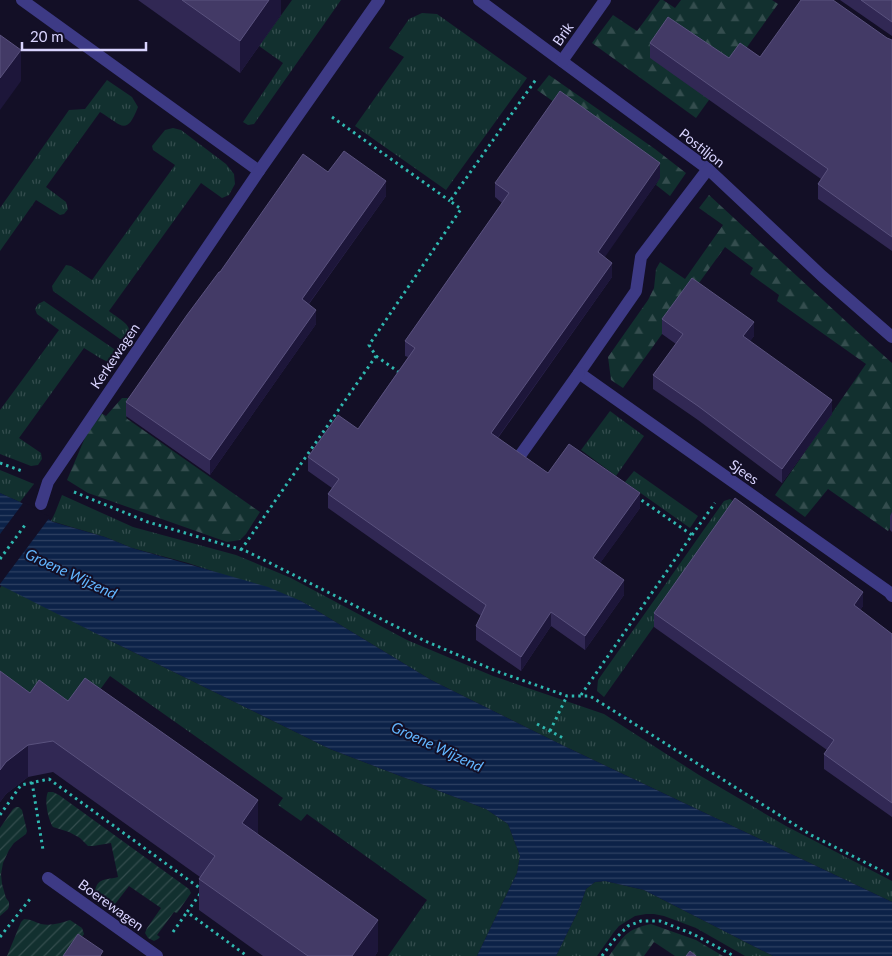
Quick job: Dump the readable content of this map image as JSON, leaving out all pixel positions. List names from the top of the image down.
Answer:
{
  "streets": {
    "street": [
      "Brik",
      "Postiljon",
      "Kerkewagen",
      "Sjees",
      "Boerewagen"
    ]
  },
  "crossings": [
    ["Brik", "Postiljon"]
  ],
  "water": ["Groene Wijzend"],
  "scale_bar": "20 m"
}
